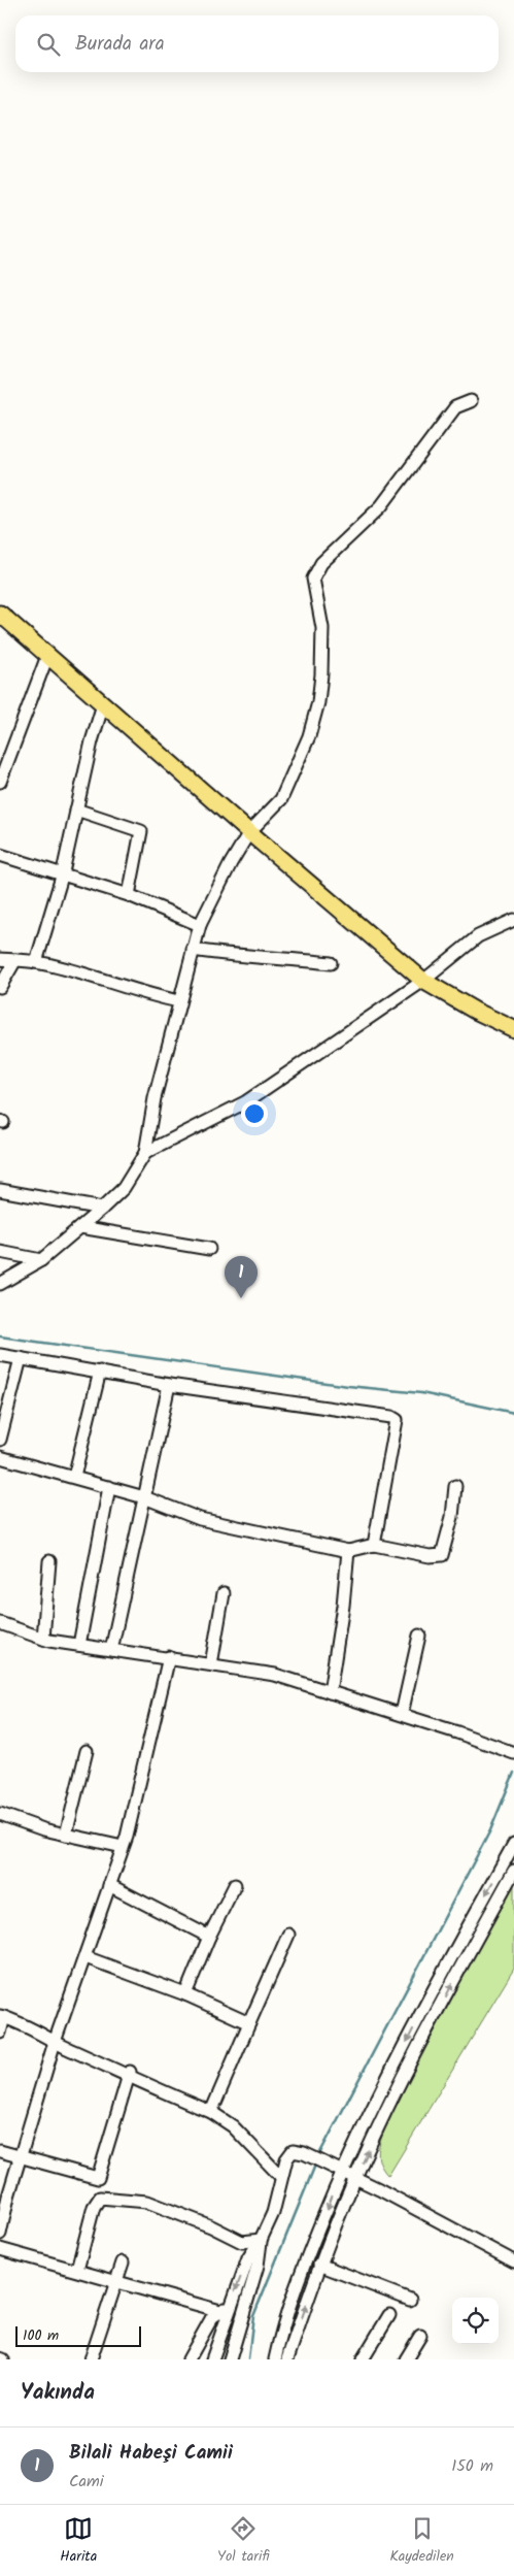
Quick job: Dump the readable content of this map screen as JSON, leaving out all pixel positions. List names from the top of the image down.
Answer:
{
  "scale_bar": "100 m",
  "page": {
    "search": "Burada ara",
    "pins": "1",
    "scale": "100 m",
    "heading": "Yakında",
    "list": [
      {
        "mark": "1",
        "name": "Bilali Habeşi Camii",
        "note": "Cami",
        "value": "150 m"
      }
    ],
    "nav": ["Harita", "Yol tarifi", "Kaydedilen"]
  }
}
